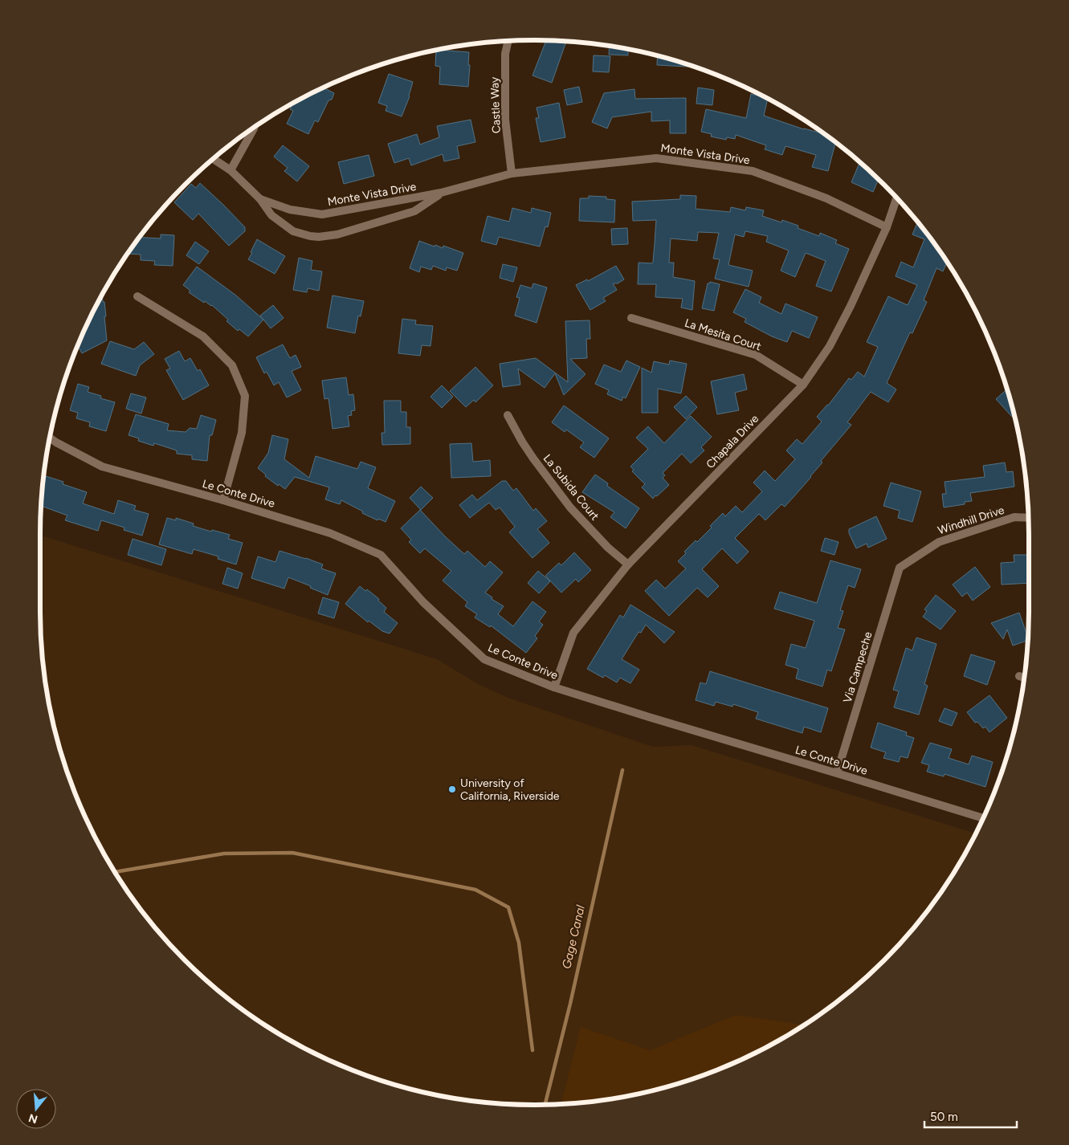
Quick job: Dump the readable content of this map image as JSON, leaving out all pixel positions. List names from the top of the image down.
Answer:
{
  "streets": {
    "street": [
      "Castle Way",
      "Monte Vista Drive",
      "La Mesita Court",
      "Chapala Drive",
      "La Subida Court",
      "Le Conte Drive",
      "Windhill Drive",
      "Via Campeche"
    ]
  },
  "crossings": [
    ["Castle Way", "Monte Vista Drive"],
    ["Monte Vista Drive", "Chapala Drive"],
    ["La Mesita Court", "Chapala Drive"],
    ["Chapala Drive", "La Subida Court"],
    ["Chapala Drive", "Le Conte Drive"],
    ["Le Conte Drive", "Via Campeche"],
    ["Windhill Drive", "Via Campeche"]
  ],
  "water": ["Gage Canal"],
  "places": ["University of California, Riverside"],
  "scale_bar": "50 m",
  "north": "bottom"
}
